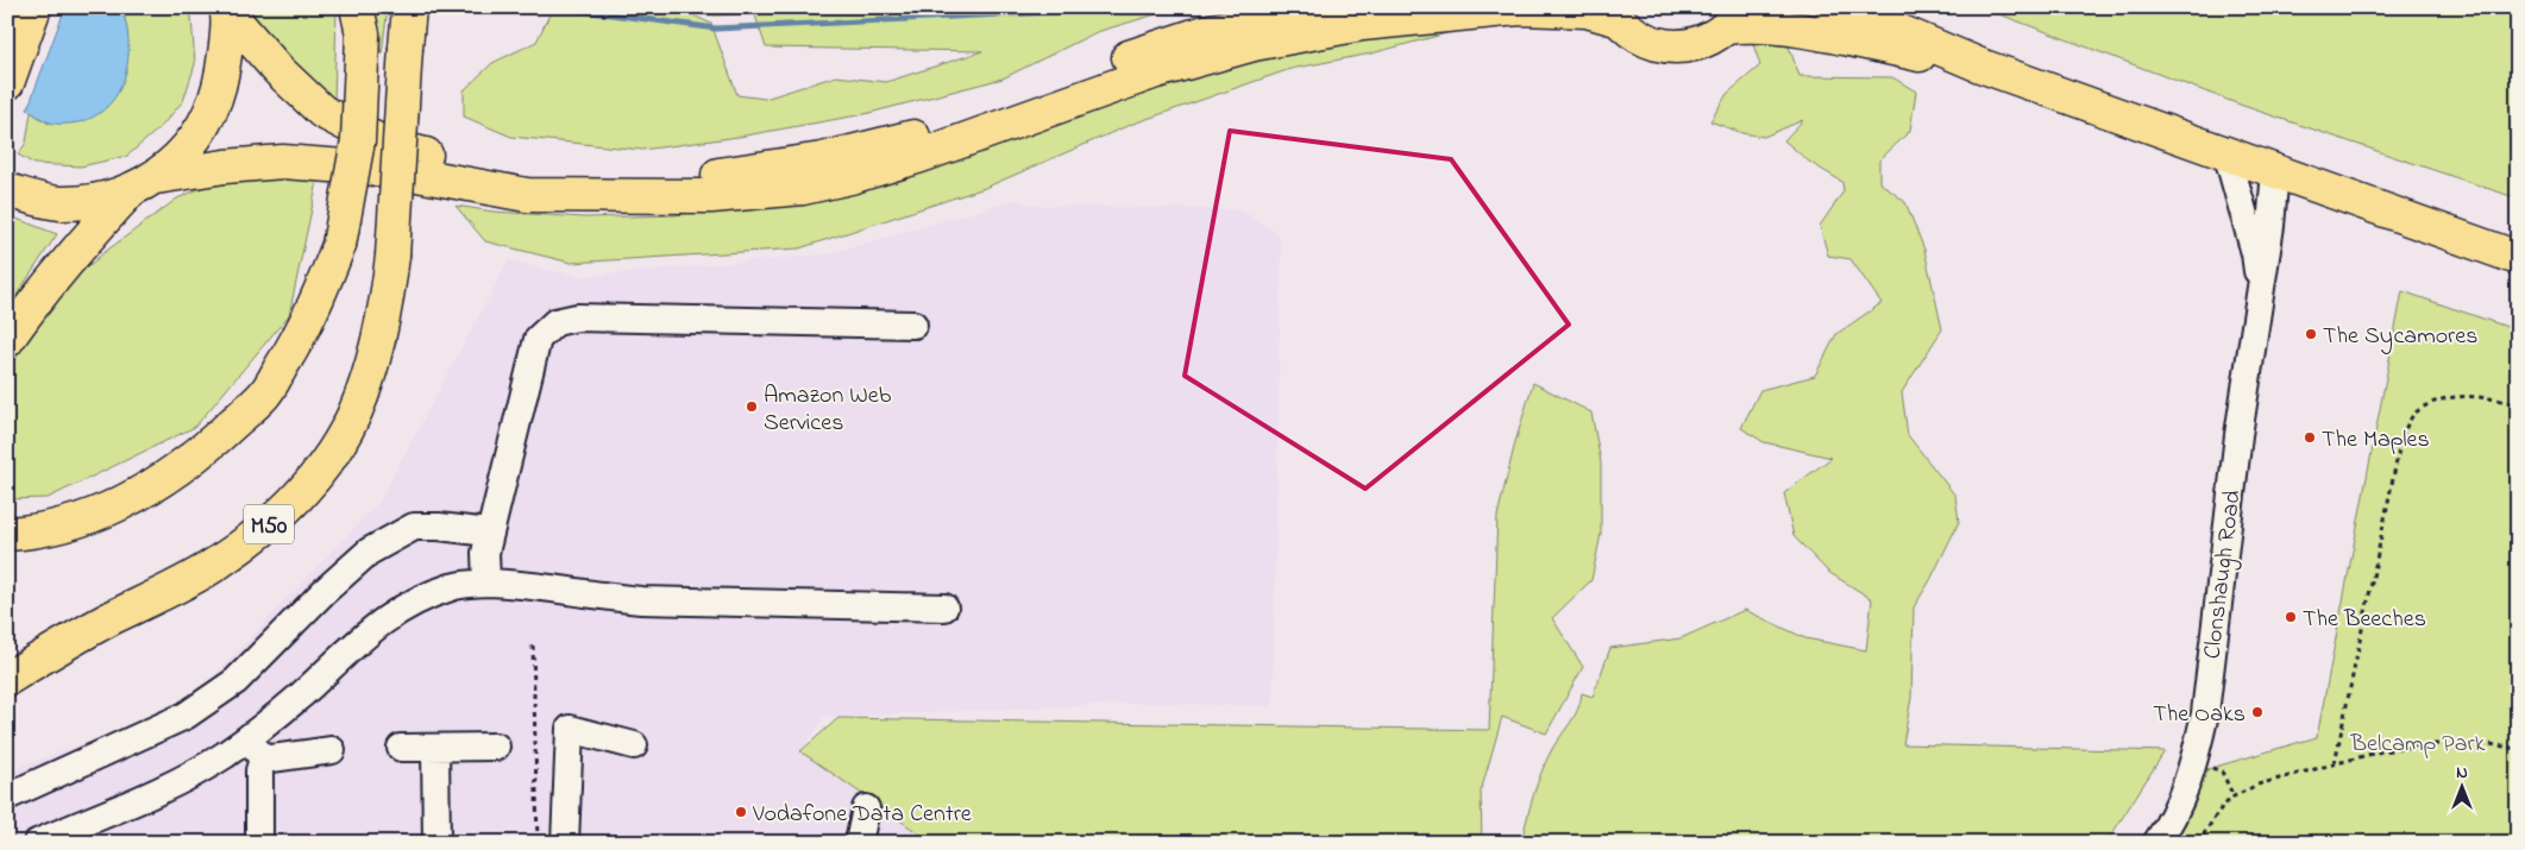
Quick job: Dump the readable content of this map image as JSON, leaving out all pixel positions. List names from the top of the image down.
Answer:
{
  "streets": {
    "main road": ["M50"],
    "street": ["Clonshaugh Road"]
  },
  "parks": ["Belcamp Park"],
  "places": [
    "The Sycamores",
    "Amazon Web Services",
    "The Maples",
    "The Beeches",
    "The Oaks",
    "Vodafone Data Centre"
  ],
  "north": "top"
}
